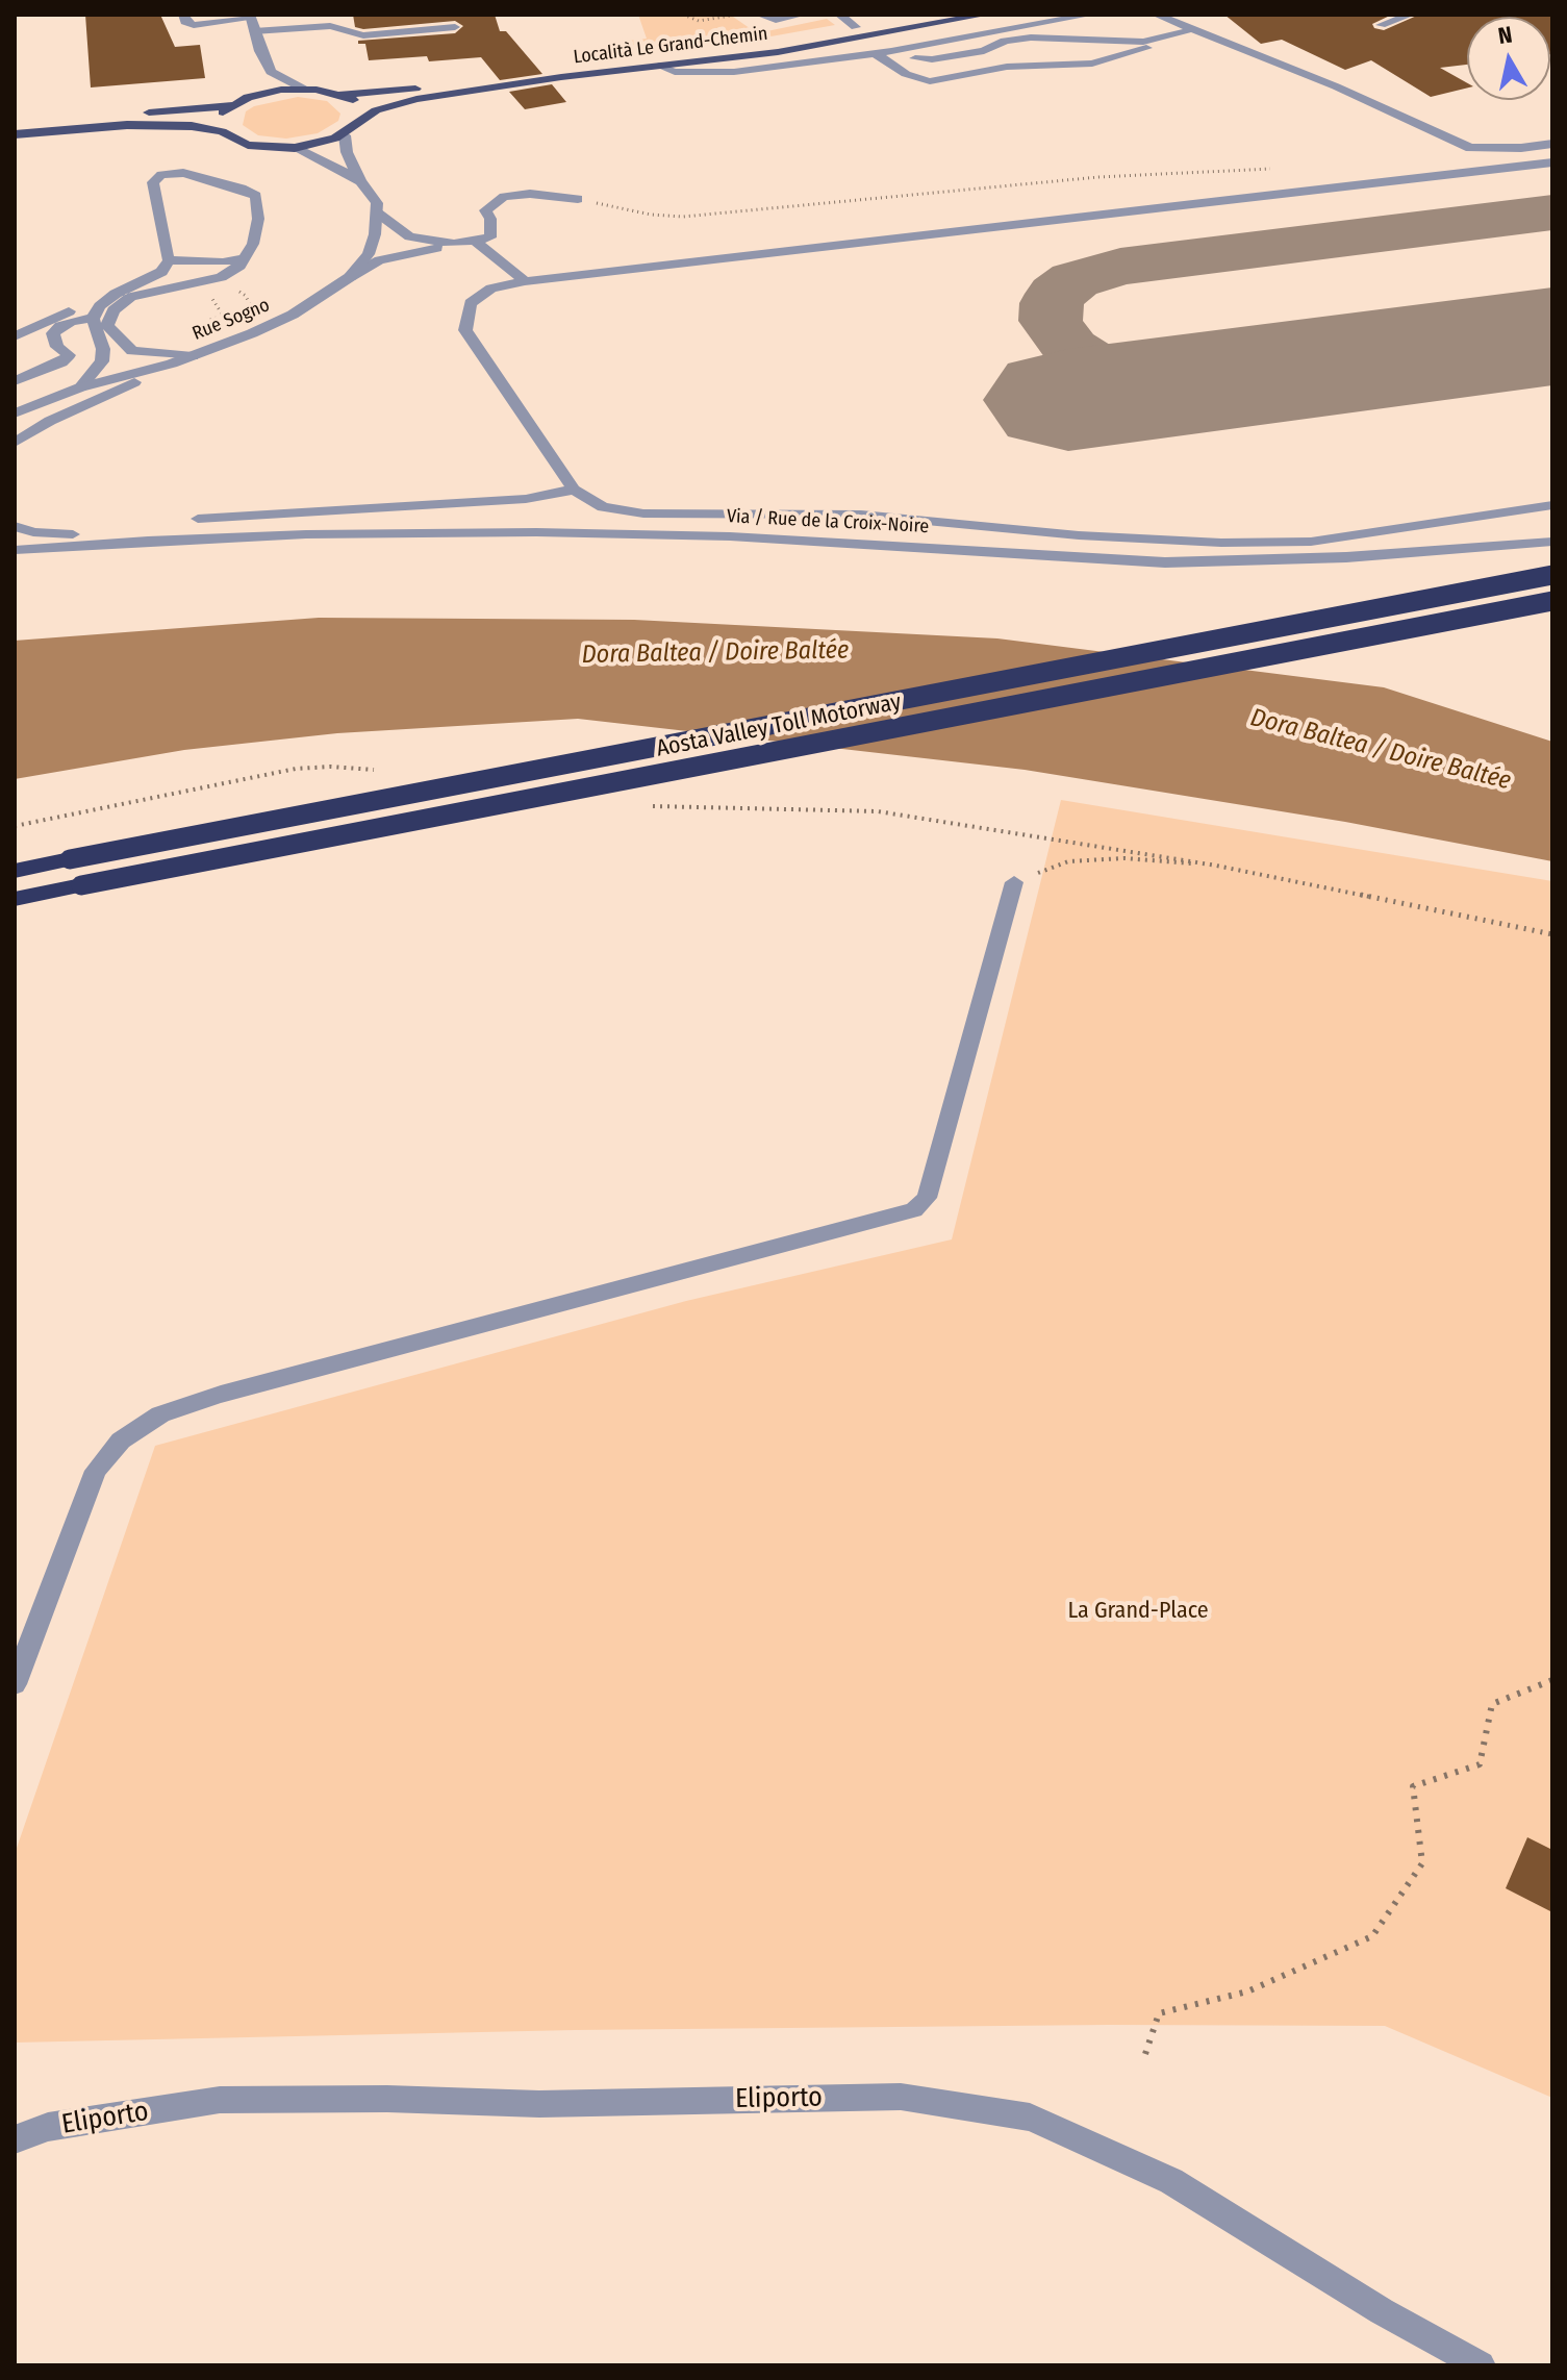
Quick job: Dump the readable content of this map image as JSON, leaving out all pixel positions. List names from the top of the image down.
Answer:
{
  "streets": {
    "highway": ["Aosta Valley Toll Motorway"],
    "main road": ["Località Le Grand-Chemin"],
    "street": ["Rue Sogno", "Via / Rue de la Croix-Noire", "Eliporto"]
  },
  "water": ["Dora Baltea / Doire Baltée"],
  "parks": ["La Grand-Place"],
  "north": "top"
}
